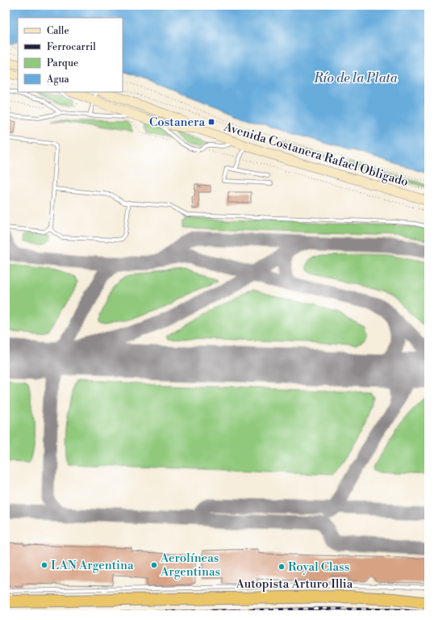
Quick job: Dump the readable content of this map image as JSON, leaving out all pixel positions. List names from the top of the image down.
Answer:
{
  "streets": {
    "highway": ["Autopista Arturo Illia"],
    "main road": ["Avenida Costanera Rafael Obligado"]
  },
  "water": ["Río de la Plata"],
  "places": {
    "transit": ["Costanera"],
    "other": ["LAN Argentina", "Aerolíneas Argentinas", "Royal Class"]
  },
  "legend": [
    "Calle",
    "Ferrocarril",
    "Parque",
    "Agua"
  ]
}
